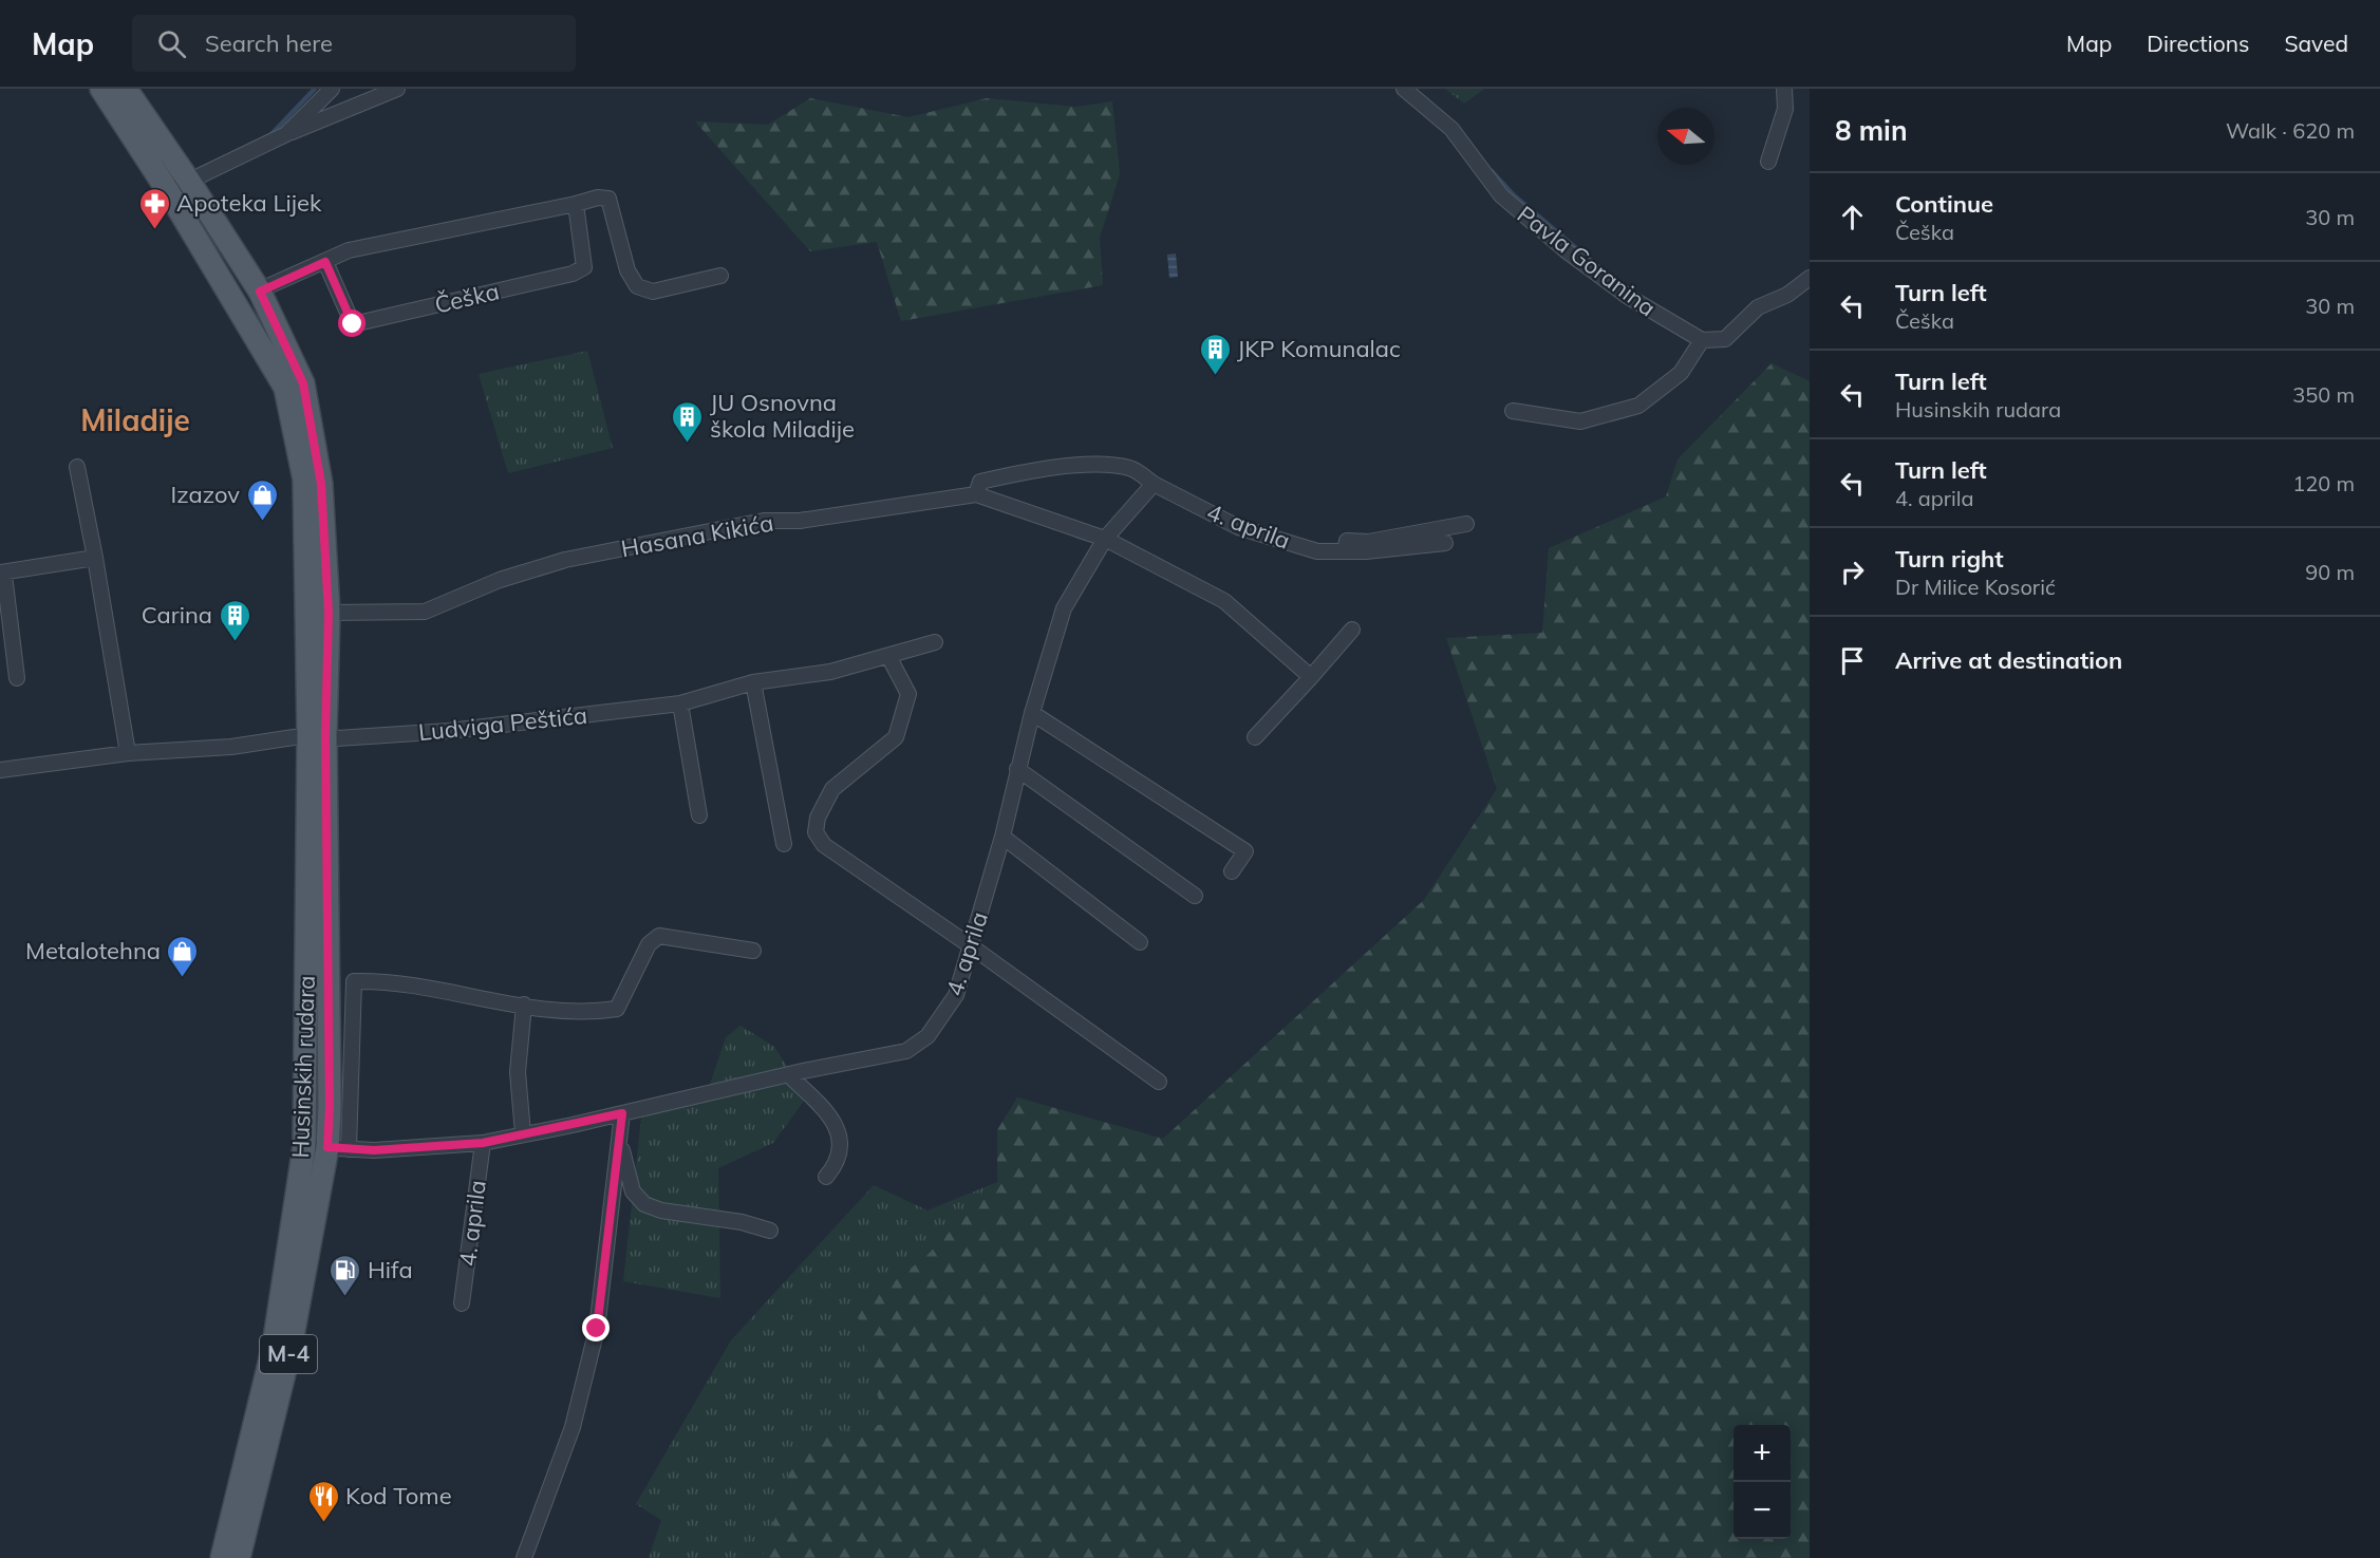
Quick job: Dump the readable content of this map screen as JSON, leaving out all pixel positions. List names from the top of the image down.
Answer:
{
  "streets": {
    "main road": ["Husinskih rudara", "M-4"],
    "street": [
      "Pavla Goranina",
      "Češka",
      "4. aprila",
      "Hasana Kikića",
      "Ludviga Peštića"
    ]
  },
  "crossings": [
    ["4. aprila", "Hasana Kikića"],
    ["4. aprila", "Husinskih rudara"],
    ["Hasana Kikića", "Husinskih rudara"],
    ["Ludviga Peštića", "Husinskih rudara"]
  ],
  "districts": ["Miladije"],
  "places": {
    "pharmacy": ["Apoteka Lijek"],
    "building": ["JKP Komunalac", "JU Osnovna škola Miladije", "Carina"],
    "shop": ["Izazov", "Metalotehna"],
    "fuel station": ["Hifa"],
    "restaurant": ["Kod Tome"]
  },
  "north": "left",
  "page": {
    "header": "Map",
    "search": "Search here",
    "nav": ["Map", "Directions", "Saved"],
    "heading": ["8 min", "Walk · 620 m"],
    "list": [
      ["Continue", "Češka", "30 m"],
      ["Turn left", "Češka", "30 m"],
      ["Turn left", "Husinskih rudara", "350 m"],
      ["Turn left", "4. aprila", "120 m"],
      ["Turn right", "Dr Milice Kosorić", "90 m"],
      "Arrive at destination"
    ],
    "map_buttons": ["+", "−"]
  }
}
